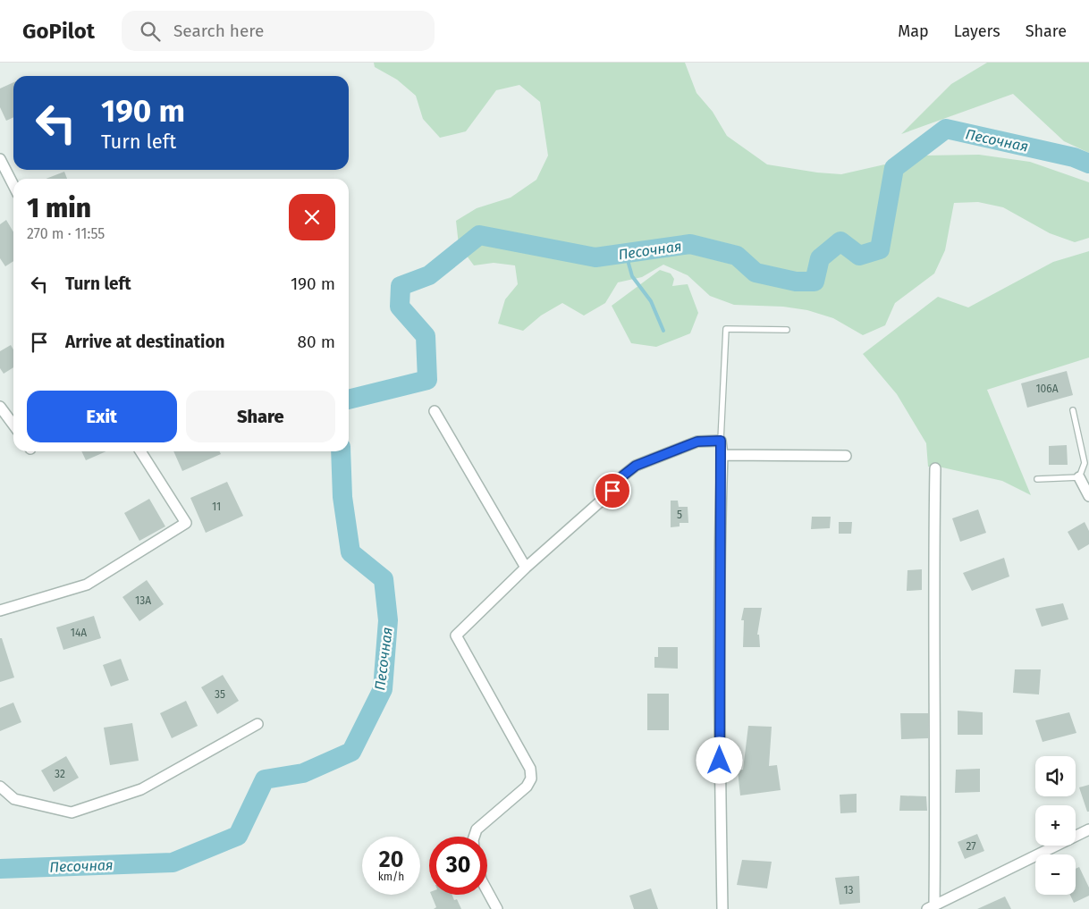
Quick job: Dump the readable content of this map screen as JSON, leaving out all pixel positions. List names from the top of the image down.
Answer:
{
  "water": ["Песочная"],
  "house_numbers": [
    "106А",
    "11",
    "5",
    "13А",
    "14А",
    "35",
    "32",
    "27",
    "13"
  ],
  "page": {
    "header": "GoPilot",
    "search": "Search here",
    "nav": ["Map", "Layers", "Share"],
    "turn": ["190 m", "Turn left"],
    "heading": ["1 min", "270 m · 11:55"],
    "list": [
      {
        "name": "Turn left",
        "value": "190 m"
      },
      {
        "name": "Arrive at destination",
        "value": "80 m"
      }
    ],
    "buttons": ["Exit", "Share"],
    "map_buttons": ["+", "−"],
    "speed": "20 km/h",
    "limit": "30"
  }
}
